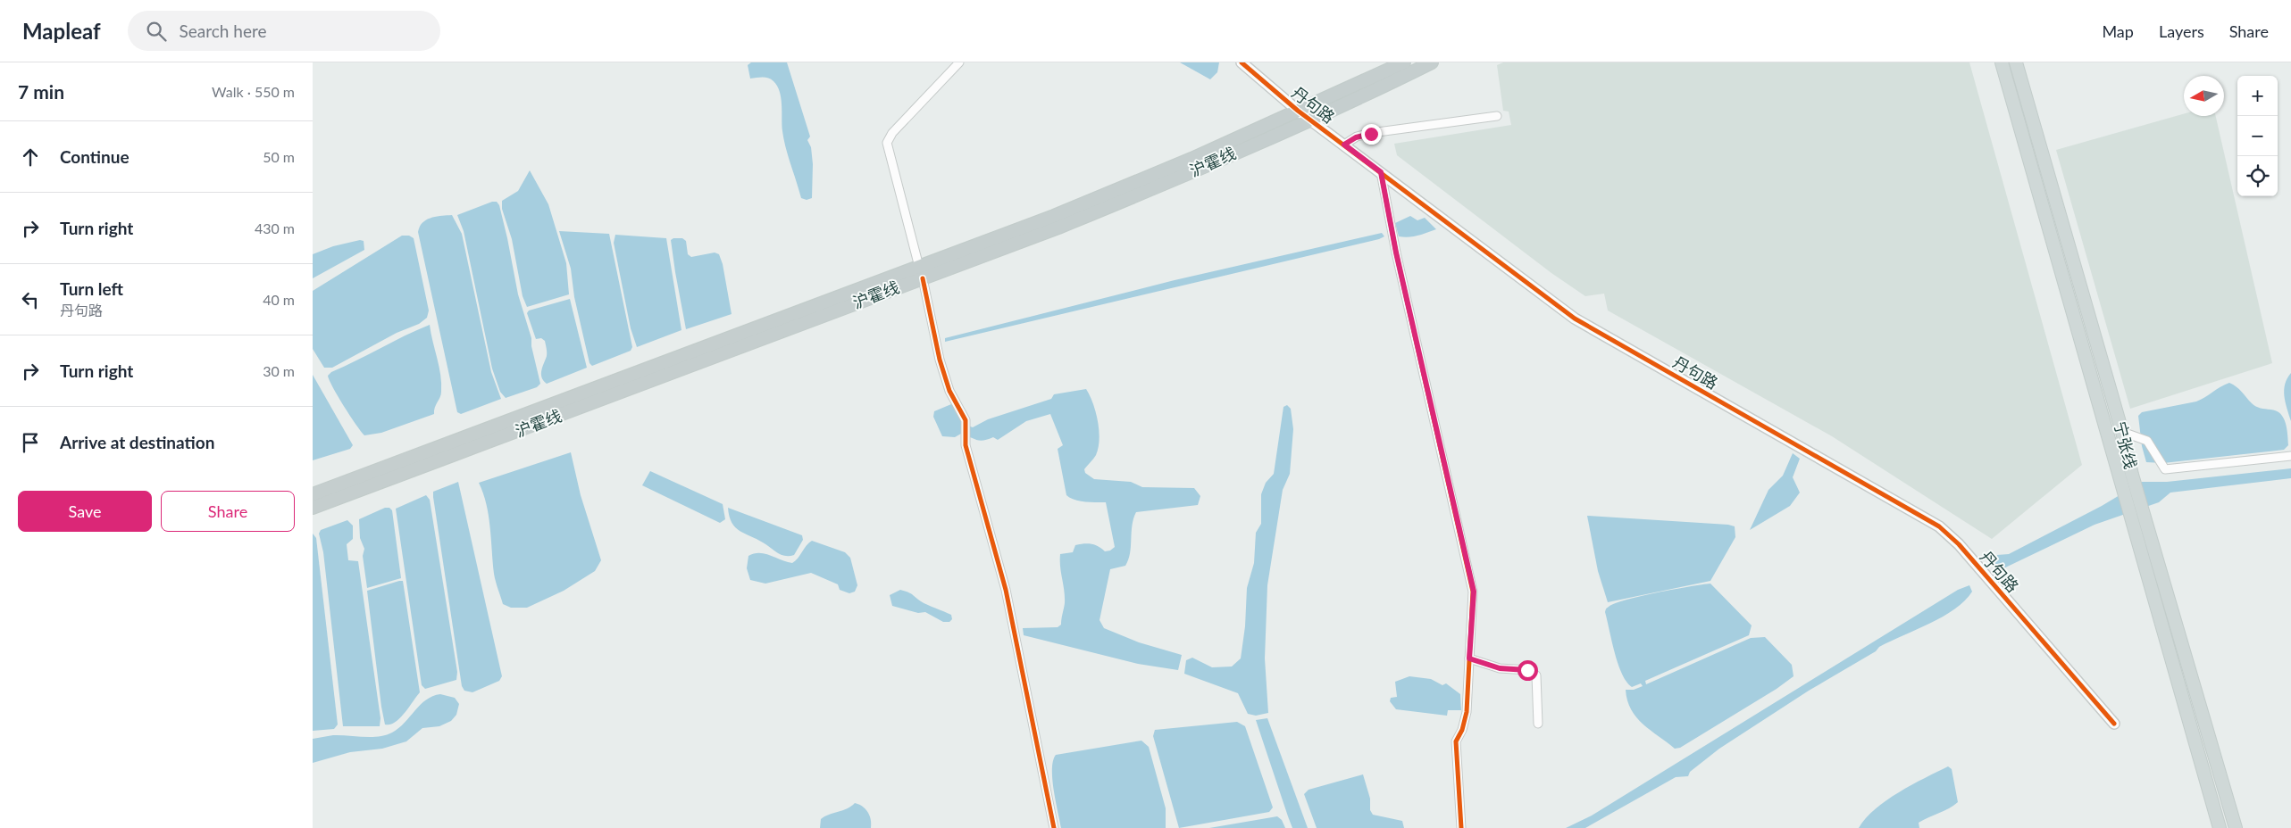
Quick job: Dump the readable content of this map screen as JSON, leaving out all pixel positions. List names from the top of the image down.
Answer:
{
  "streets": {
    "highway": ["沪霍线"],
    "main road": ["宁张线"],
    "street": ["丹句路"]
  },
  "crossings": [
    ["丹句路", "沪霍线"]
  ],
  "north": "left",
  "page": {
    "header": "Mapleaf",
    "search": "Search here",
    "nav": ["Map", "Layers", "Share"],
    "heading": ["7 min", "Walk · 550 m"],
    "map_buttons": ["+", "−"],
    "list": [
      ["Continue", "50 m"],
      ["Turn right", "430 m"],
      ["Turn left", "丹句路", "40 m"],
      ["Turn right", "30 m"],
      "Arrive at destination"
    ],
    "buttons": ["Save", "Share"]
  }
}
